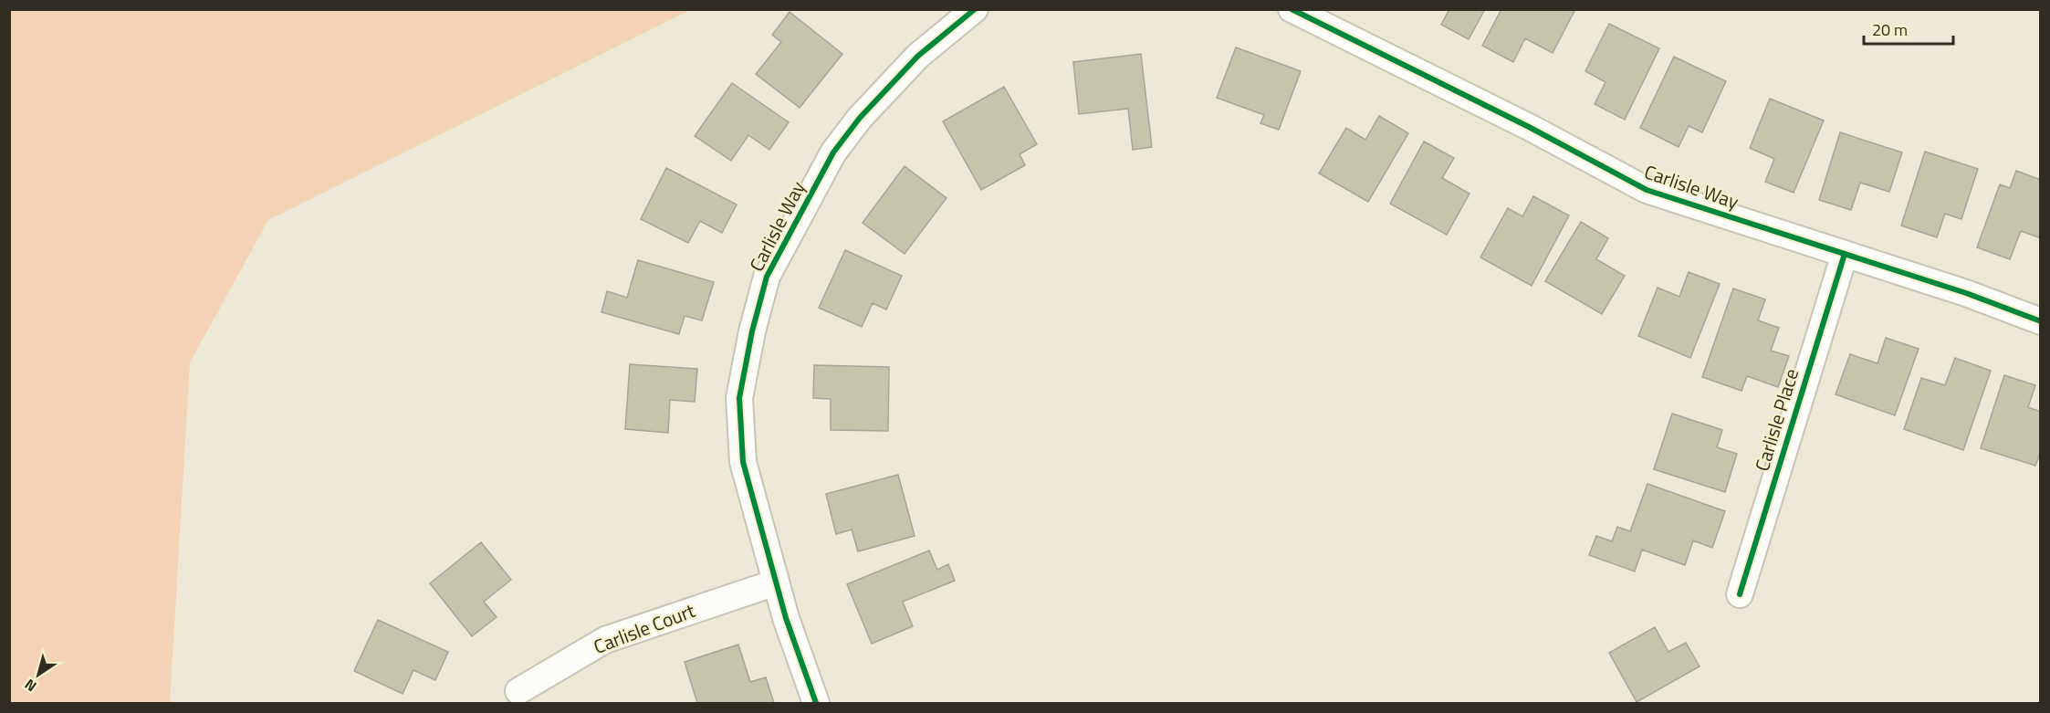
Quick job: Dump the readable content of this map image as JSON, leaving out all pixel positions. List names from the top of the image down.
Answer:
{
  "streets": {
    "street": ["Carlisle Way", "Carlisle Place", "Carlisle Court"]
  },
  "crossings": [
    ["Carlisle Way", "Carlisle Place"],
    ["Carlisle Way", "Carlisle Court"]
  ],
  "scale_bar": "20 m",
  "north": "bottom left"
}
